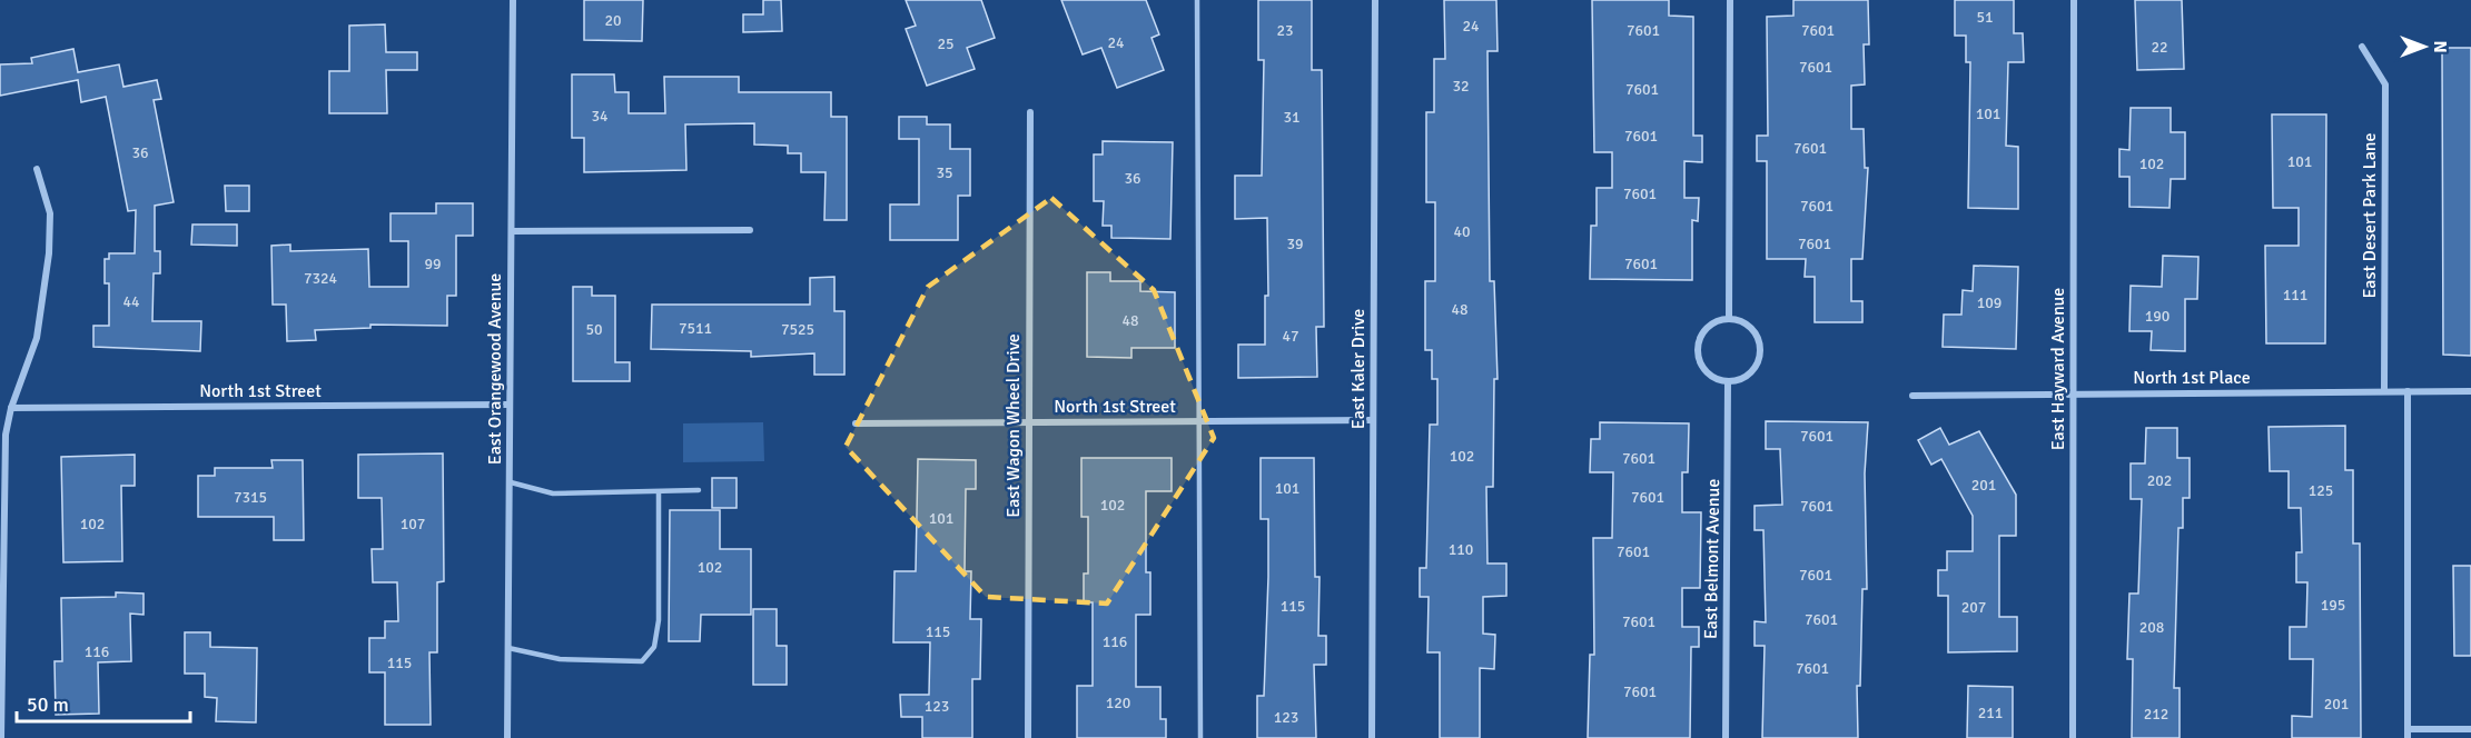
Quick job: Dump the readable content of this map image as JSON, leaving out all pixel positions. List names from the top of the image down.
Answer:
{
  "streets": {
    "street": [
      "East Desert Park Lane",
      "East Orangewood Avenue",
      "East Kaler Drive",
      "East Hayward Avenue",
      "North 1st Place",
      "North 1st Street",
      "East Wagon Wheel Drive",
      "East Belmont Avenue"
    ]
  },
  "crossings": [
    ["East Desert Park Lane", "North 1st Place"],
    ["East Orangewood Avenue", "North 1st Street"],
    ["East Kaler Drive", "North 1st Street"],
    ["East Hayward Avenue", "North 1st Place"],
    ["North 1st Street", "East Wagon Wheel Drive"]
  ],
  "house_numbers": [
    "51",
    "20",
    "24",
    "23",
    "7601",
    "7601",
    "24",
    "25",
    "22",
    "7601",
    "32",
    "7601",
    "101",
    "34",
    "31",
    "7601",
    "7601",
    "36",
    "101",
    "102",
    "35",
    "36",
    "7601",
    "7601",
    "40",
    "39",
    "7601",
    "99",
    "7601",
    "7324",
    "111",
    "44",
    "109",
    "48",
    "190",
    "48",
    "7511",
    "50",
    "7525",
    "47",
    "7601",
    "102",
    "7601",
    "202",
    "201",
    "101",
    "125",
    "7315",
    "7601",
    "102",
    "7601",
    "101",
    "102",
    "107",
    "110",
    "7601",
    "102",
    "7601",
    "195",
    "115",
    "207",
    "7601",
    "7601",
    "208",
    "115",
    "116",
    "116",
    "115",
    "7601",
    "7601",
    "120",
    "201",
    "123",
    "211",
    "212",
    "123"
  ],
  "scale_bar": "50 m",
  "north": "right"
}
